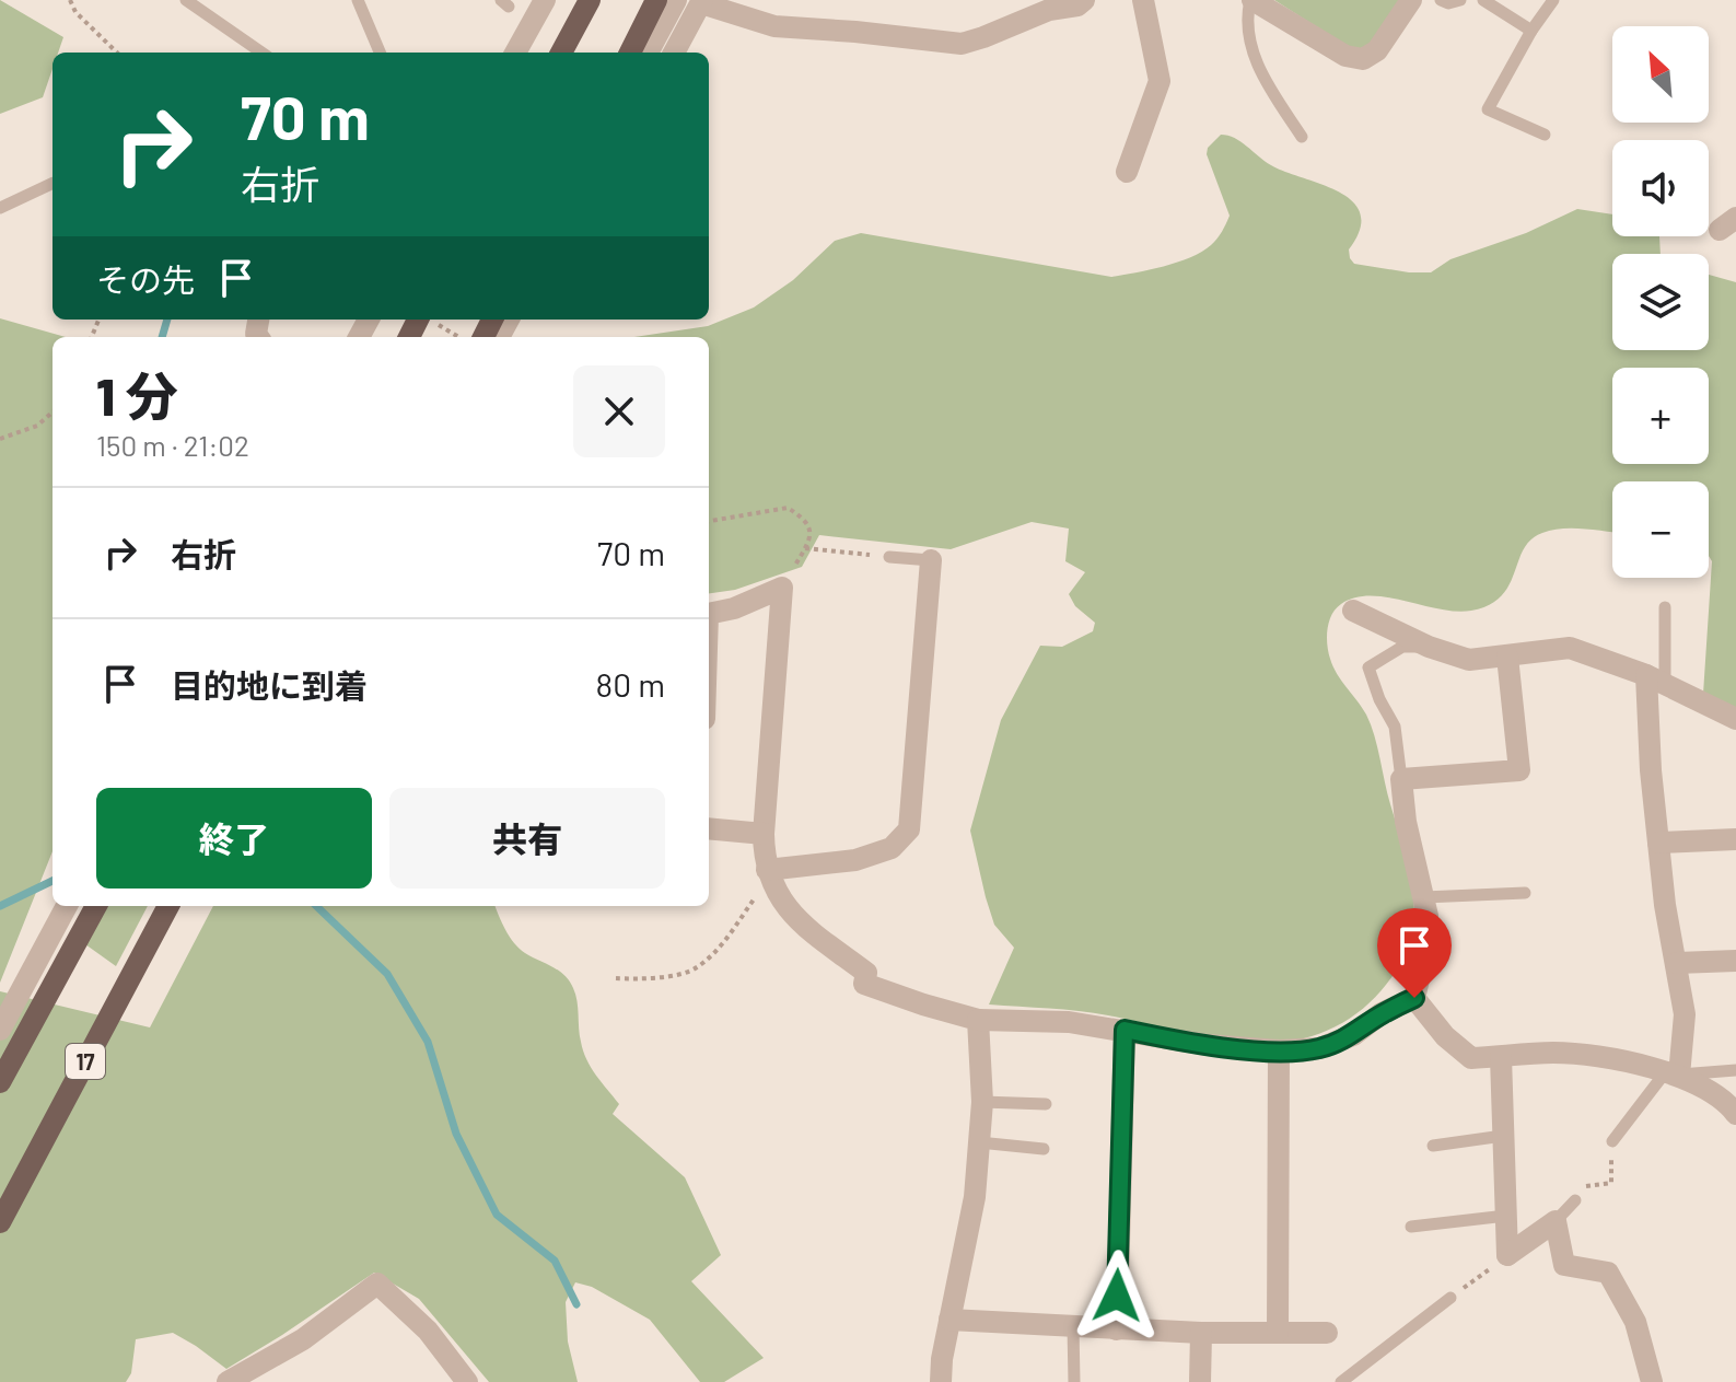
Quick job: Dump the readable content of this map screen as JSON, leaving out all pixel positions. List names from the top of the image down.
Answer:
{
  "streets": {
    "main road": ["17"]
  },
  "north": "top left",
  "page": {
    "map_buttons": ["+", "−"],
    "turn": ["70 m", "右折"],
    "then": "その先",
    "heading": ["1 分", "150 m · 21:02"],
    "list": [
      {
        "name": "右折",
        "value": "70 m"
      },
      {
        "name": "目的地に到着",
        "value": "80 m"
      }
    ],
    "buttons": ["終了", "共有"]
  }
}
